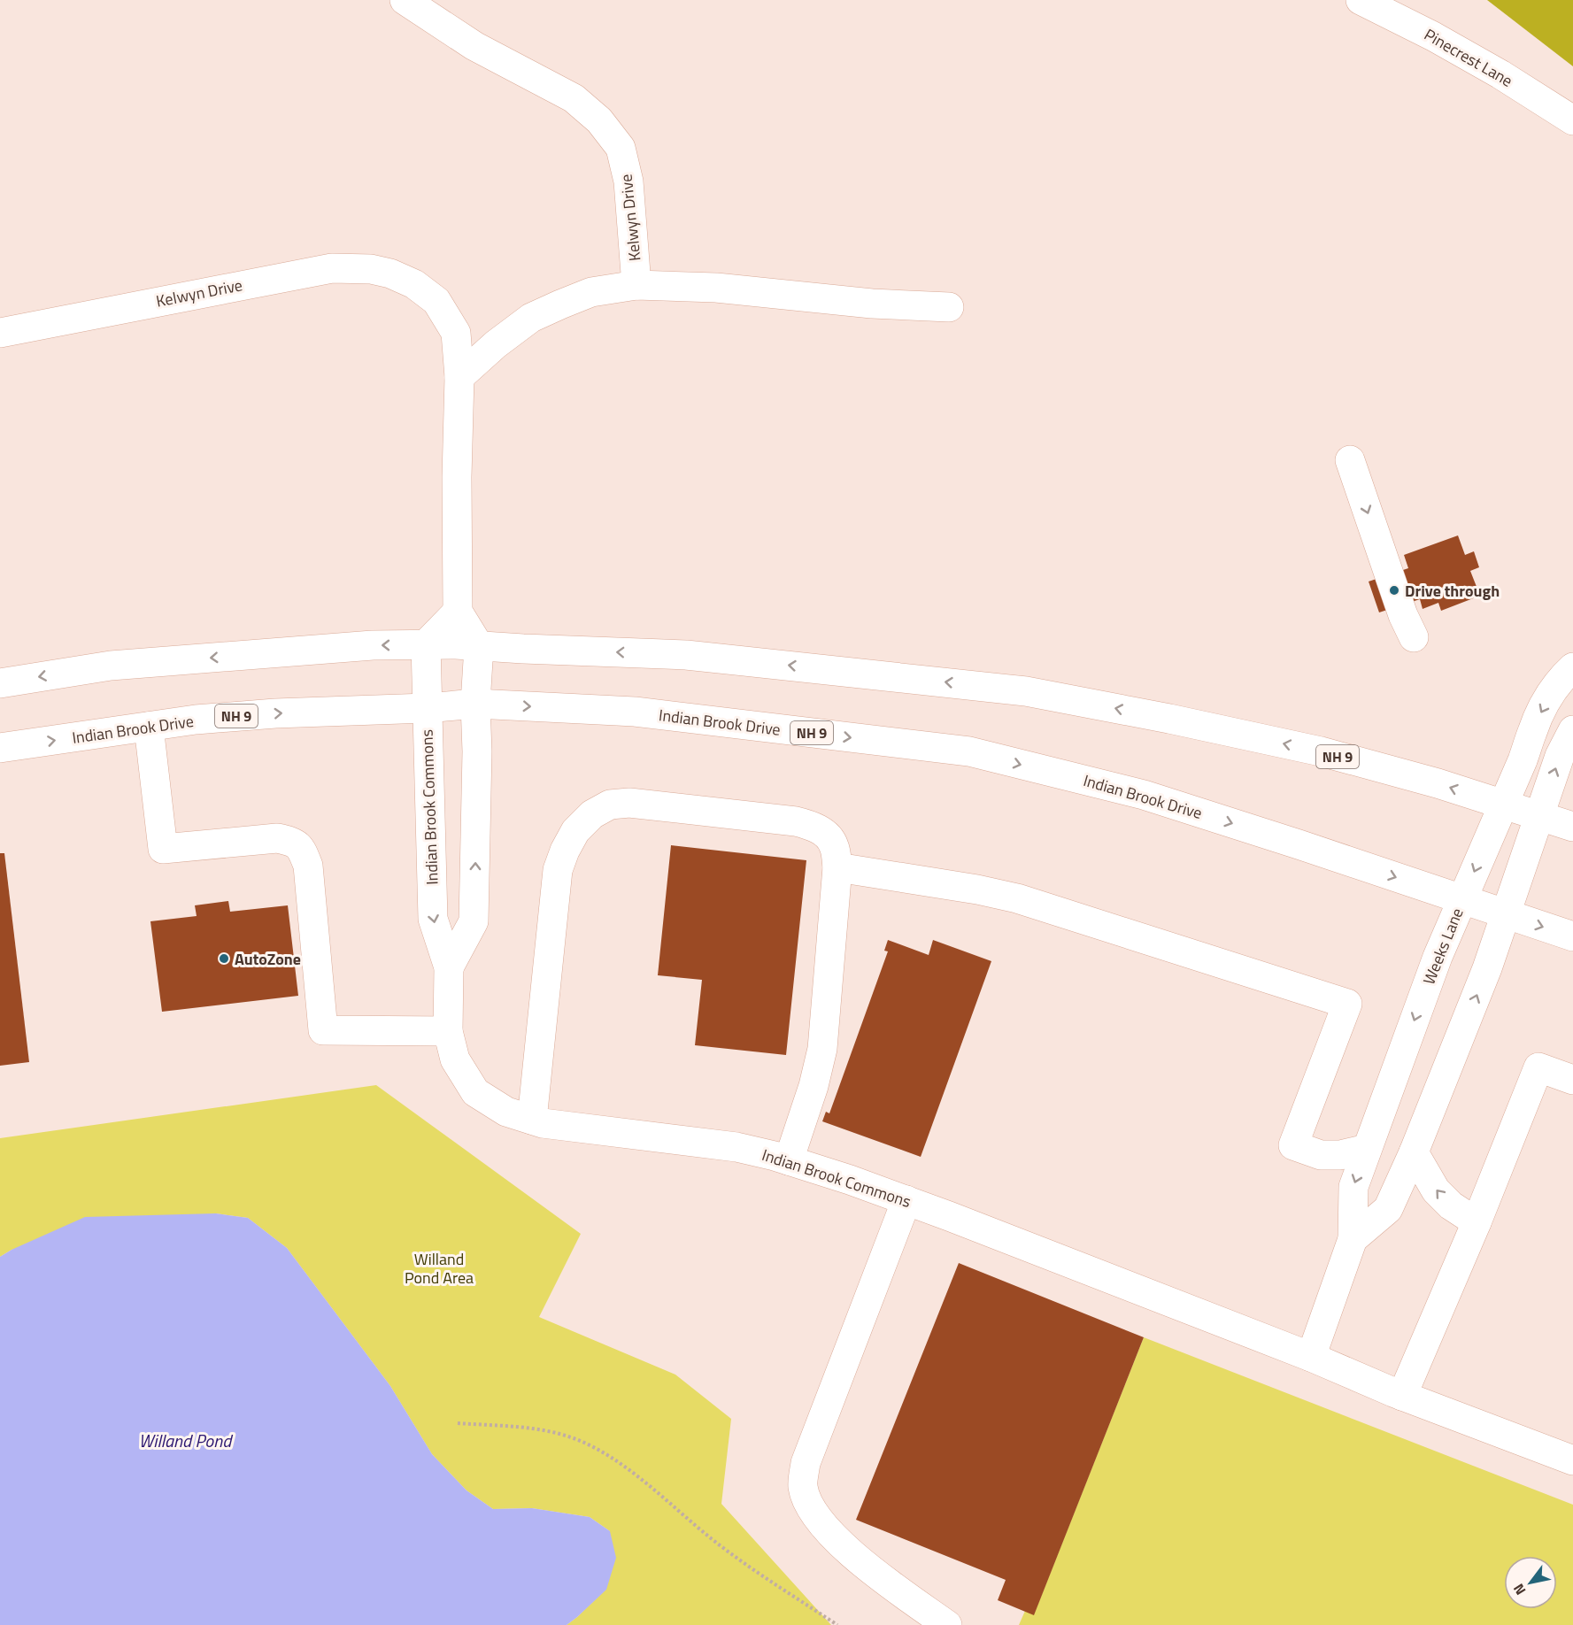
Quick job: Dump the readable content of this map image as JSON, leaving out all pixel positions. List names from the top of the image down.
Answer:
{
  "streets": {
    "street": [
      "Pinecrest Lane",
      "Kelwyn Drive",
      "NH 9",
      "Indian Brook Drive",
      "Indian Brook Commons",
      "Weeks Lane"
    ]
  },
  "crossings": [
    ["NH 9", "Indian Brook Commons"],
    ["NH 9", "Weeks Lane"],
    ["Indian Brook Drive", "Indian Brook Commons"],
    ["Indian Brook Drive", "Weeks Lane"],
    ["Indian Brook Commons", "Weeks Lane"]
  ],
  "water": ["Willand Pond"],
  "parks": ["Willand Pond Area"],
  "places": ["Drive through", "AutoZone"],
  "north": "bottom left"
}
